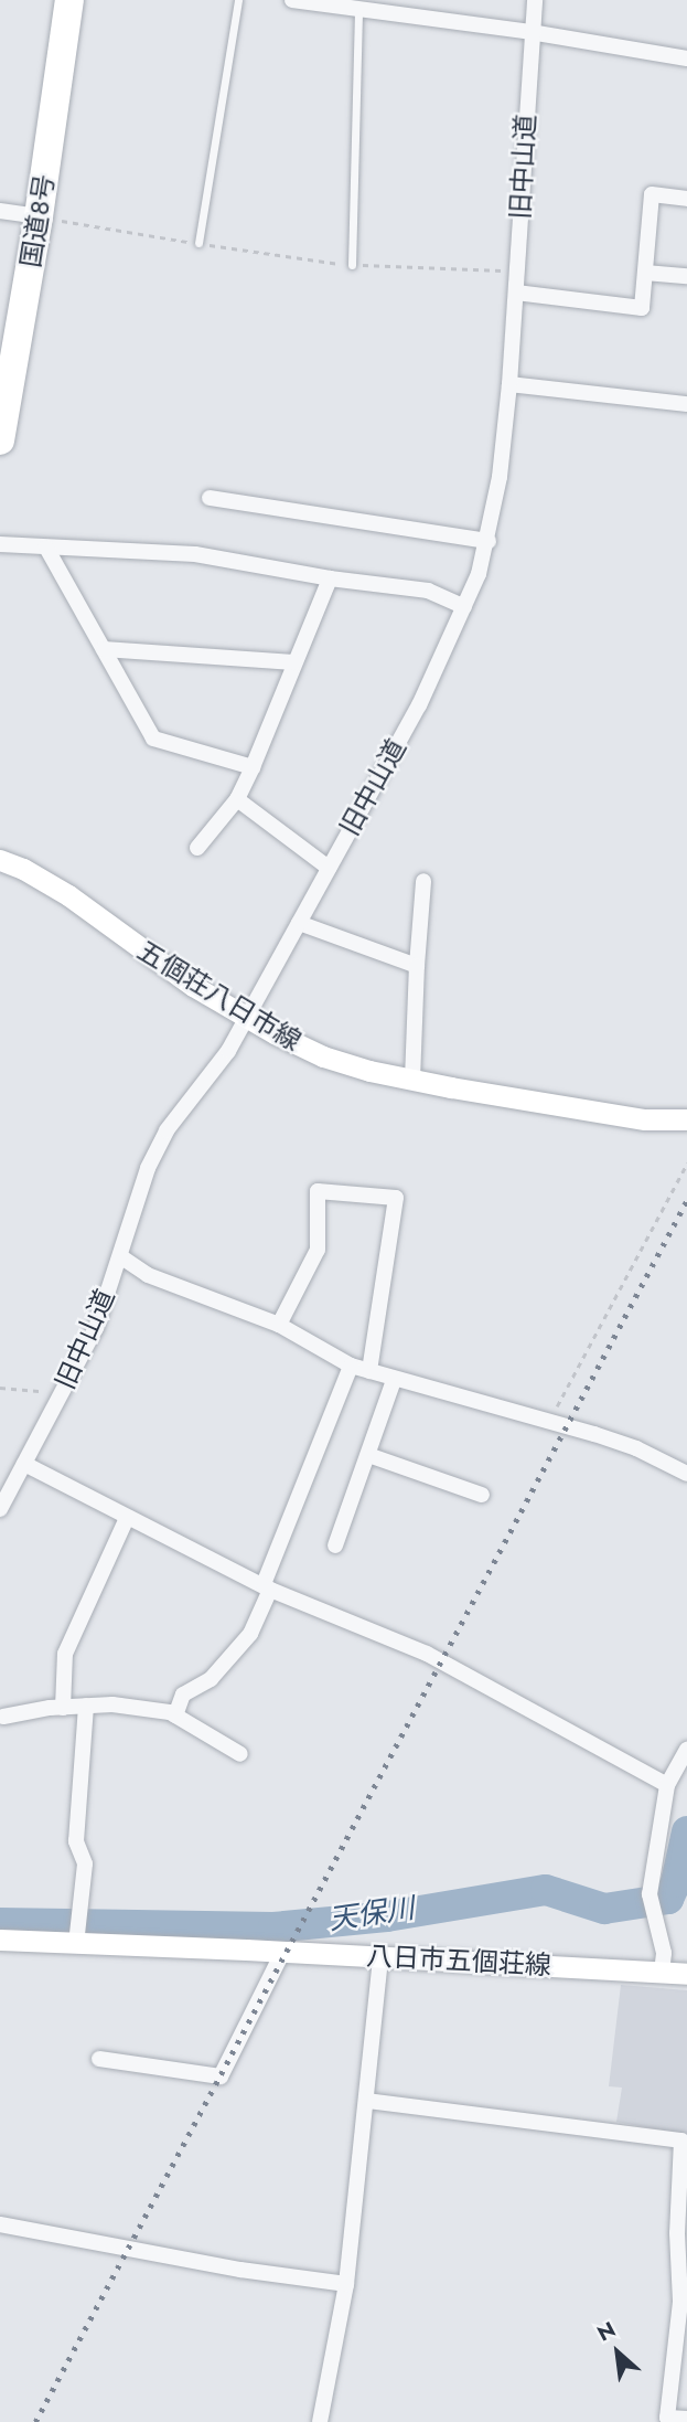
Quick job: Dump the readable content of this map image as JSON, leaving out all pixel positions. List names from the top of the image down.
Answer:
{
  "streets": {
    "highway": ["国道8号"],
    "main road": ["五個荘八日市線", "八日市五個荘線"],
    "street": ["旧中山道"]
  },
  "crossings": [
    ["旧中山道", "五個荘八日市線"]
  ],
  "water": ["天保川"],
  "north": "top left"
}
